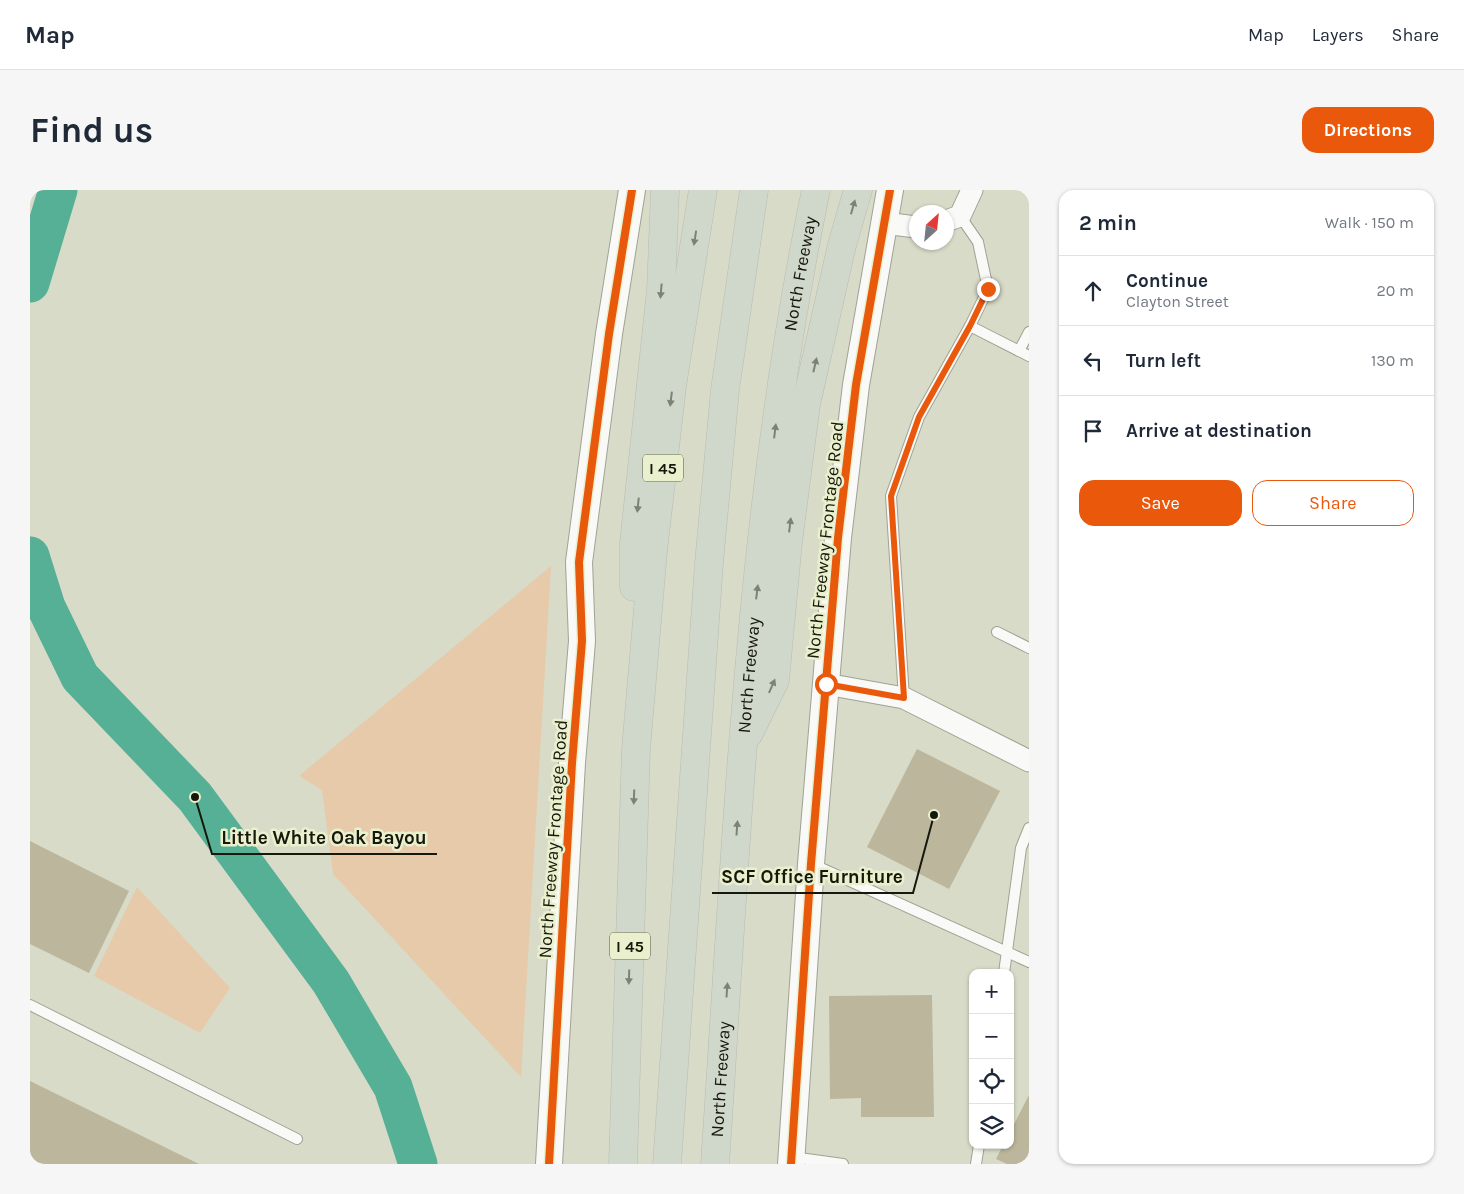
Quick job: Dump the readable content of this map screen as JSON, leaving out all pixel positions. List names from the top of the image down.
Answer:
{
  "streets": {
    "highway": ["North Freeway", "I 45"],
    "street": ["North Freeway Frontage Road"]
  },
  "places": ["Little White Oak Bayou", "SCF Office Furniture"],
  "north": "top right",
  "page": {
    "header": "Map",
    "nav": ["Map", "Layers", "Share"],
    "buttons": [
      "Directions",
      ["Save", "Share"]
    ],
    "title": "Find us",
    "heading": ["2 min", "Walk · 150 m"],
    "list": [
      ["Continue", "Clayton Street", "20 m"],
      ["Turn left", "130 m"],
      "Arrive at destination"
    ],
    "map_buttons": ["+", "−"]
  }
}
